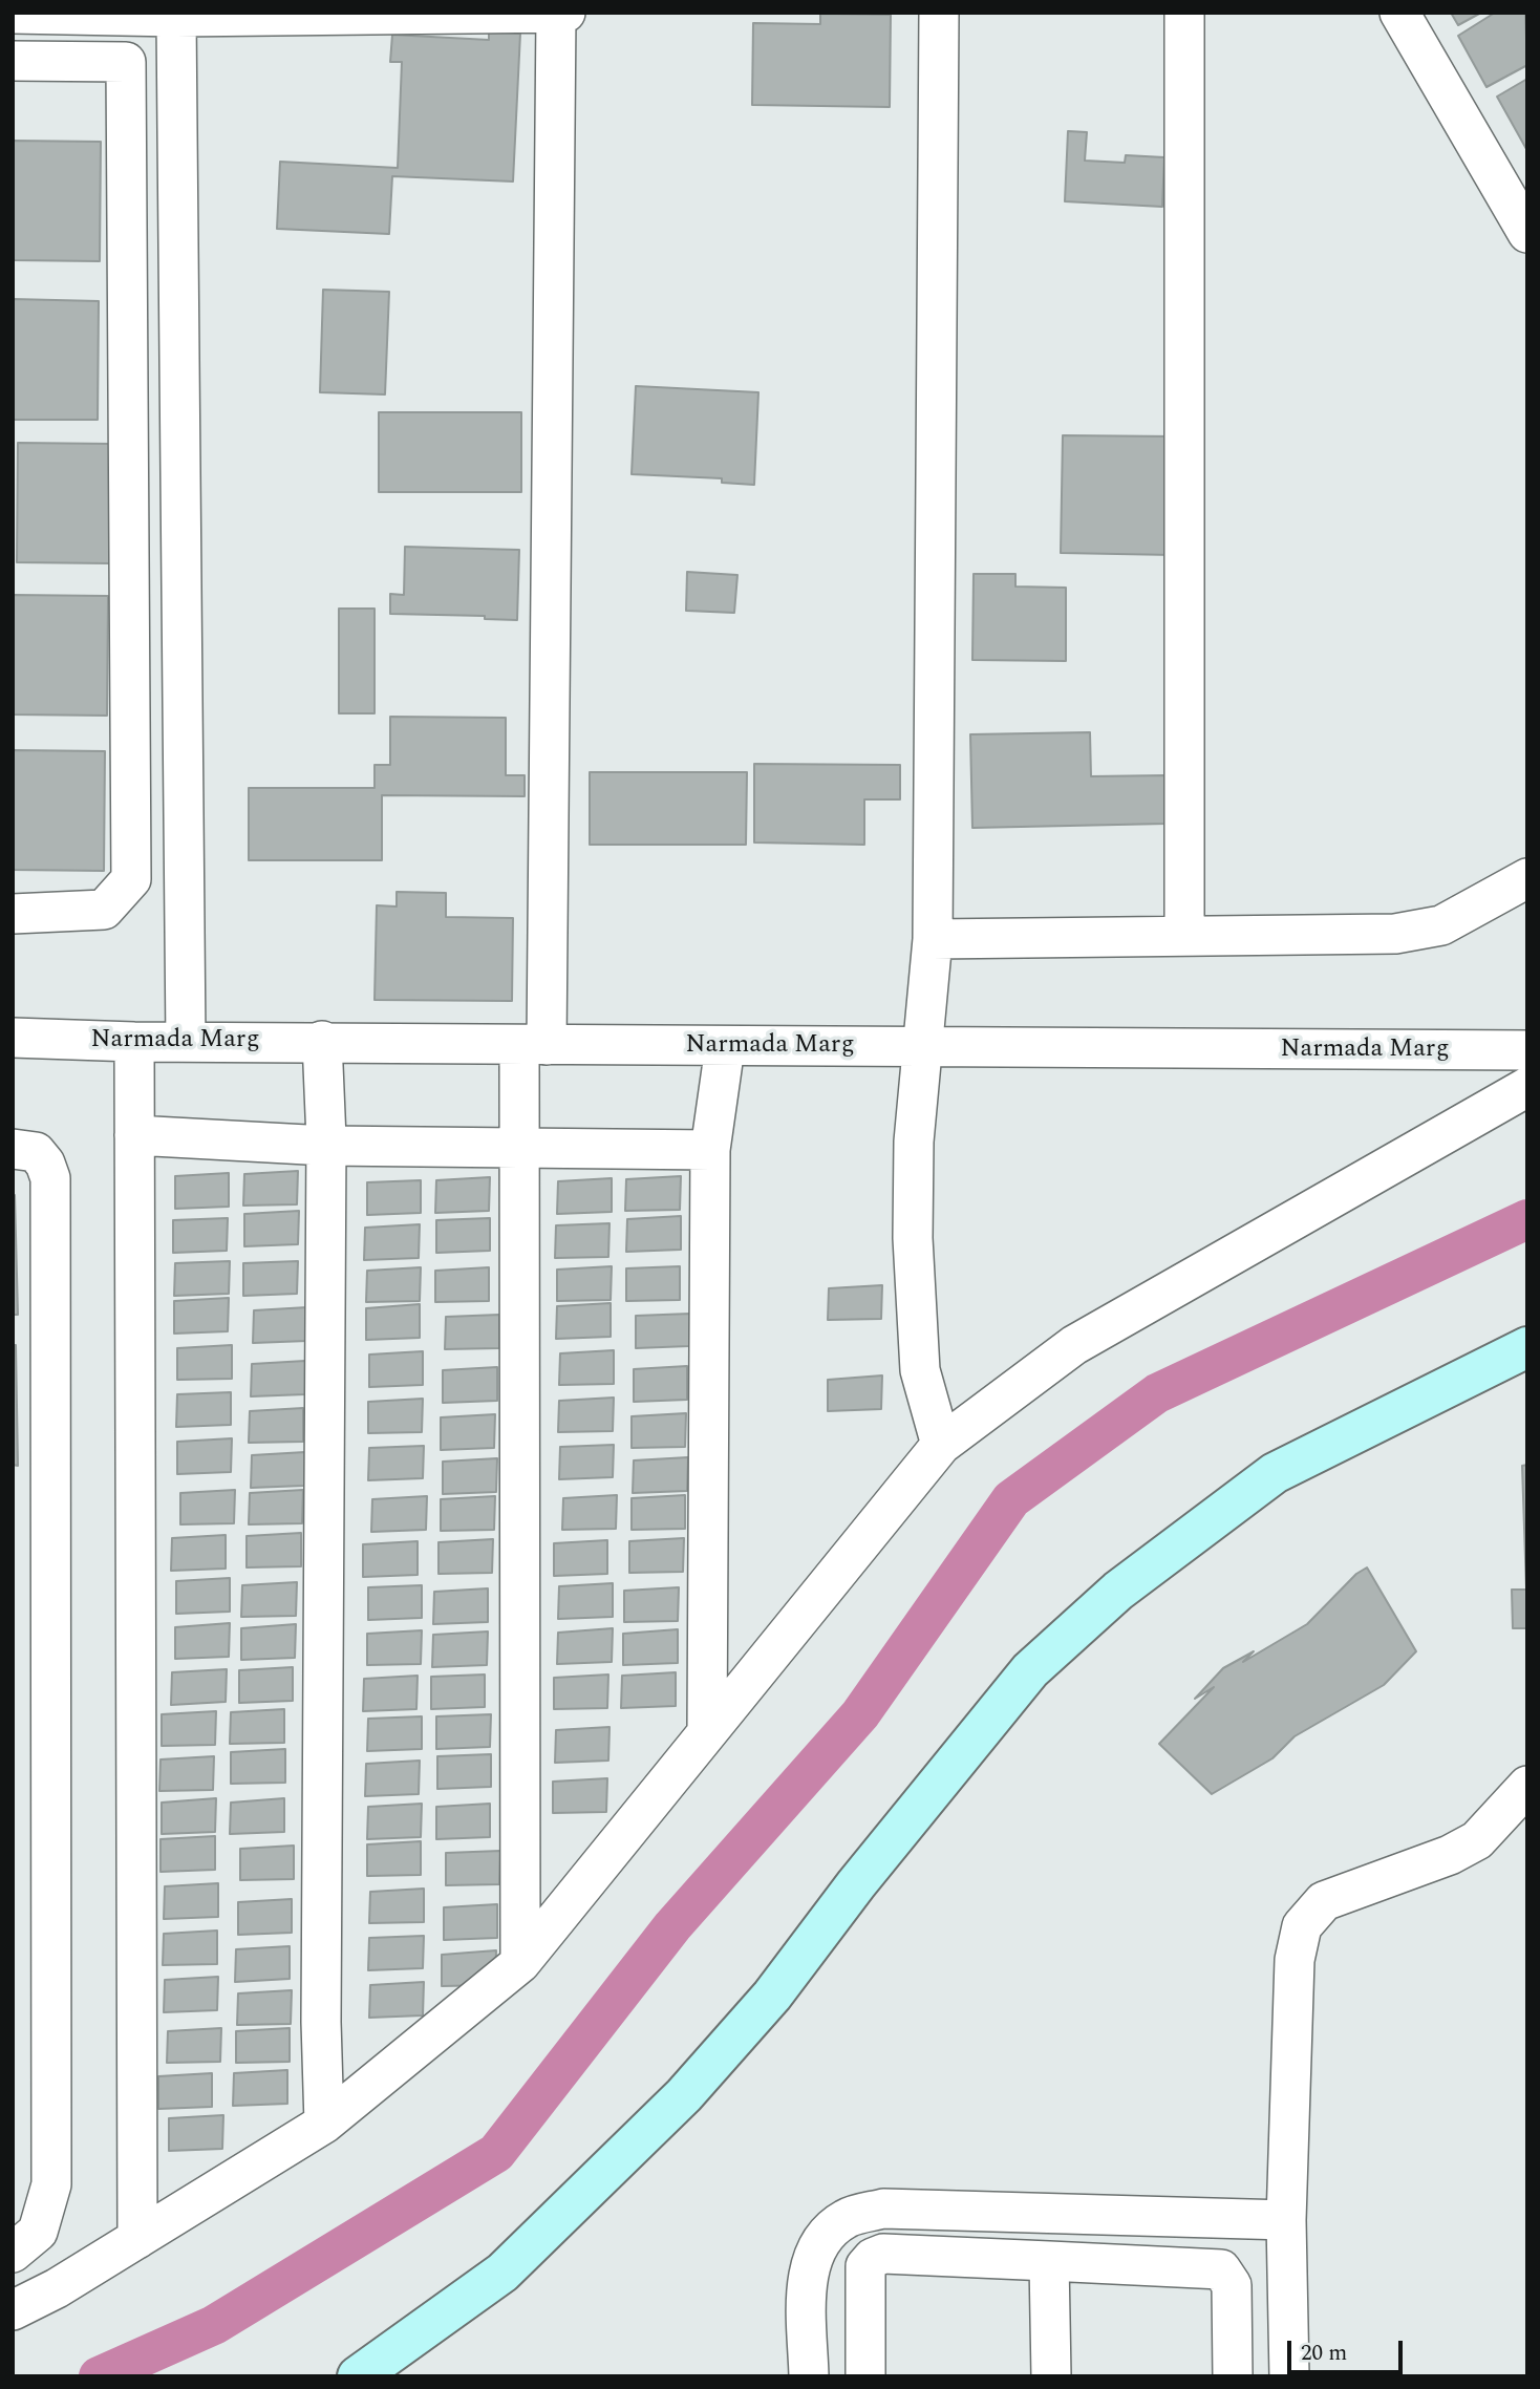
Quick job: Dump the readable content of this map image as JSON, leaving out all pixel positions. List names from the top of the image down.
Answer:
{
  "streets": {
    "street": ["Narmada Marg"]
  },
  "scale_bar": "20 m"
}
